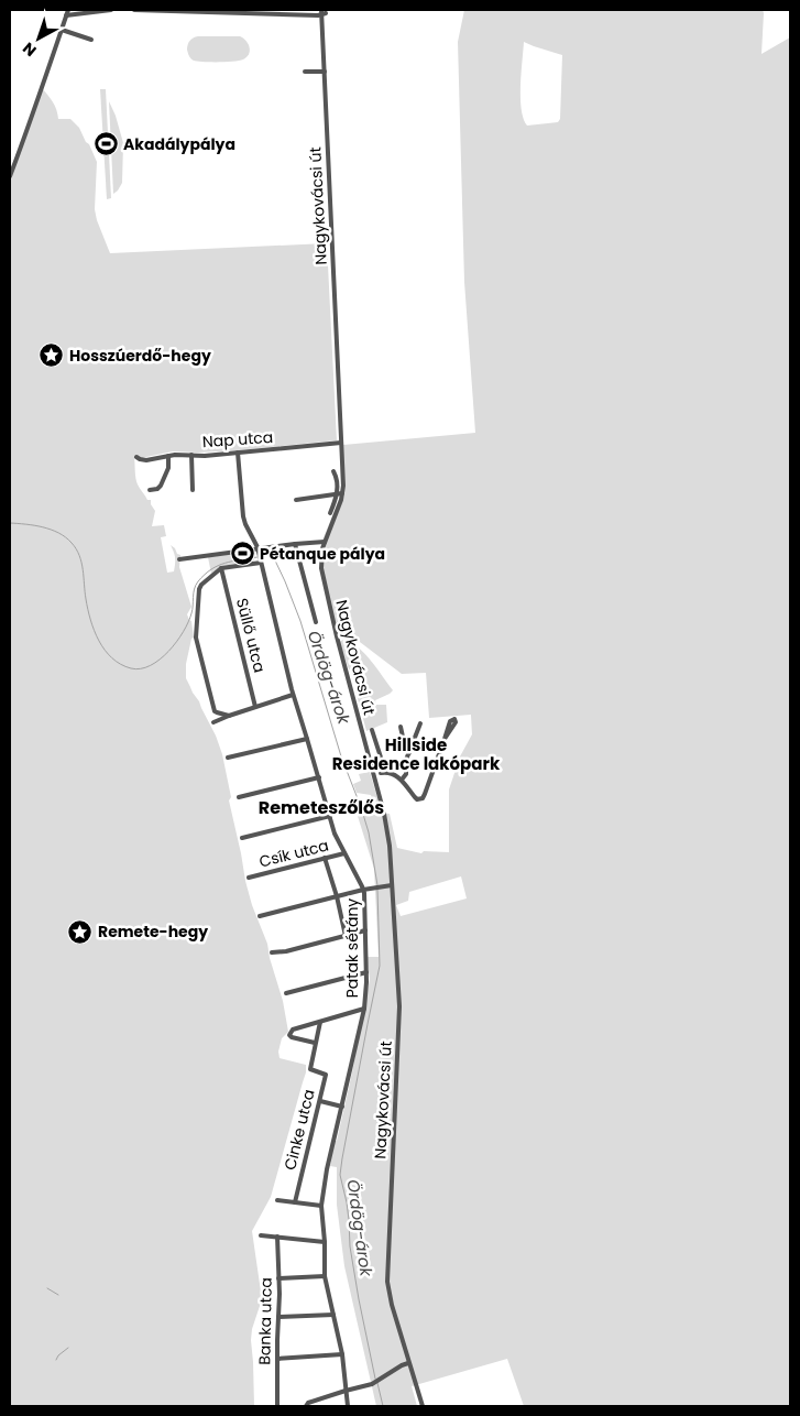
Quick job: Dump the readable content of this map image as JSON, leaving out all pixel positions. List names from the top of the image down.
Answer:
{
  "streets": {
    "street": [
      "Nagykovácsi út",
      "Nap utca",
      "Süllő utca",
      "Csík utca",
      "Patak sétány",
      "Cinke utca",
      "Banka utca"
    ]
  },
  "crossings": [
    ["Nagykovácsi út", "Nap utca"],
    ["Nap utca", "Patak sétány"],
    ["Csík utca", "Patak sétány"]
  ],
  "districts": ["Hillside Residence lakópark", "Remeteszőlős"],
  "water": ["Ördög-árok"],
  "places": {
    "sports": ["Akadálypálya", "Pétanque pálya"],
    "place": ["Hosszúerdő-hegy", "Remete-hegy"]
  },
  "north": "bottom left"
}
